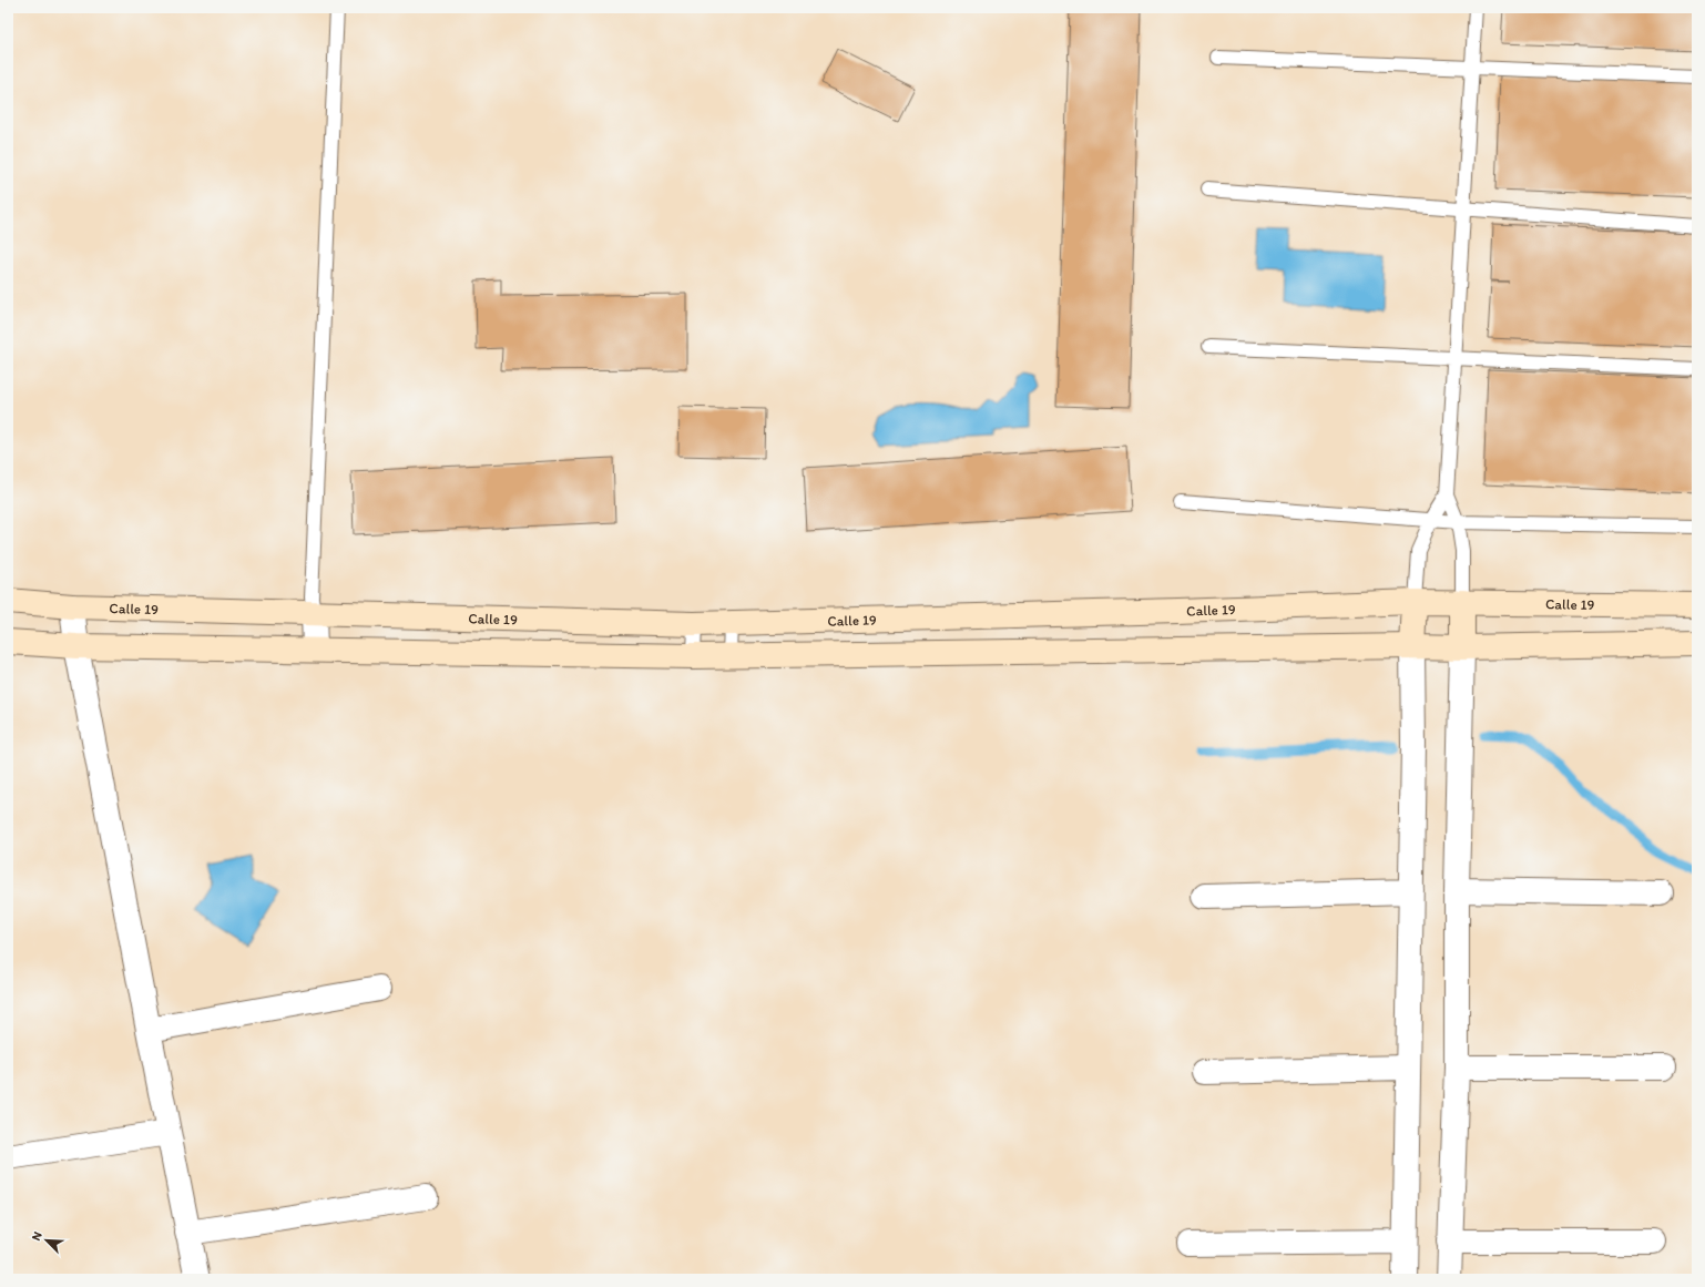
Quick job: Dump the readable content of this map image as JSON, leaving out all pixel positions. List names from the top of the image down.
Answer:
{
  "streets": {
    "street": ["Calle 19"]
  },
  "north": "top left"
}
